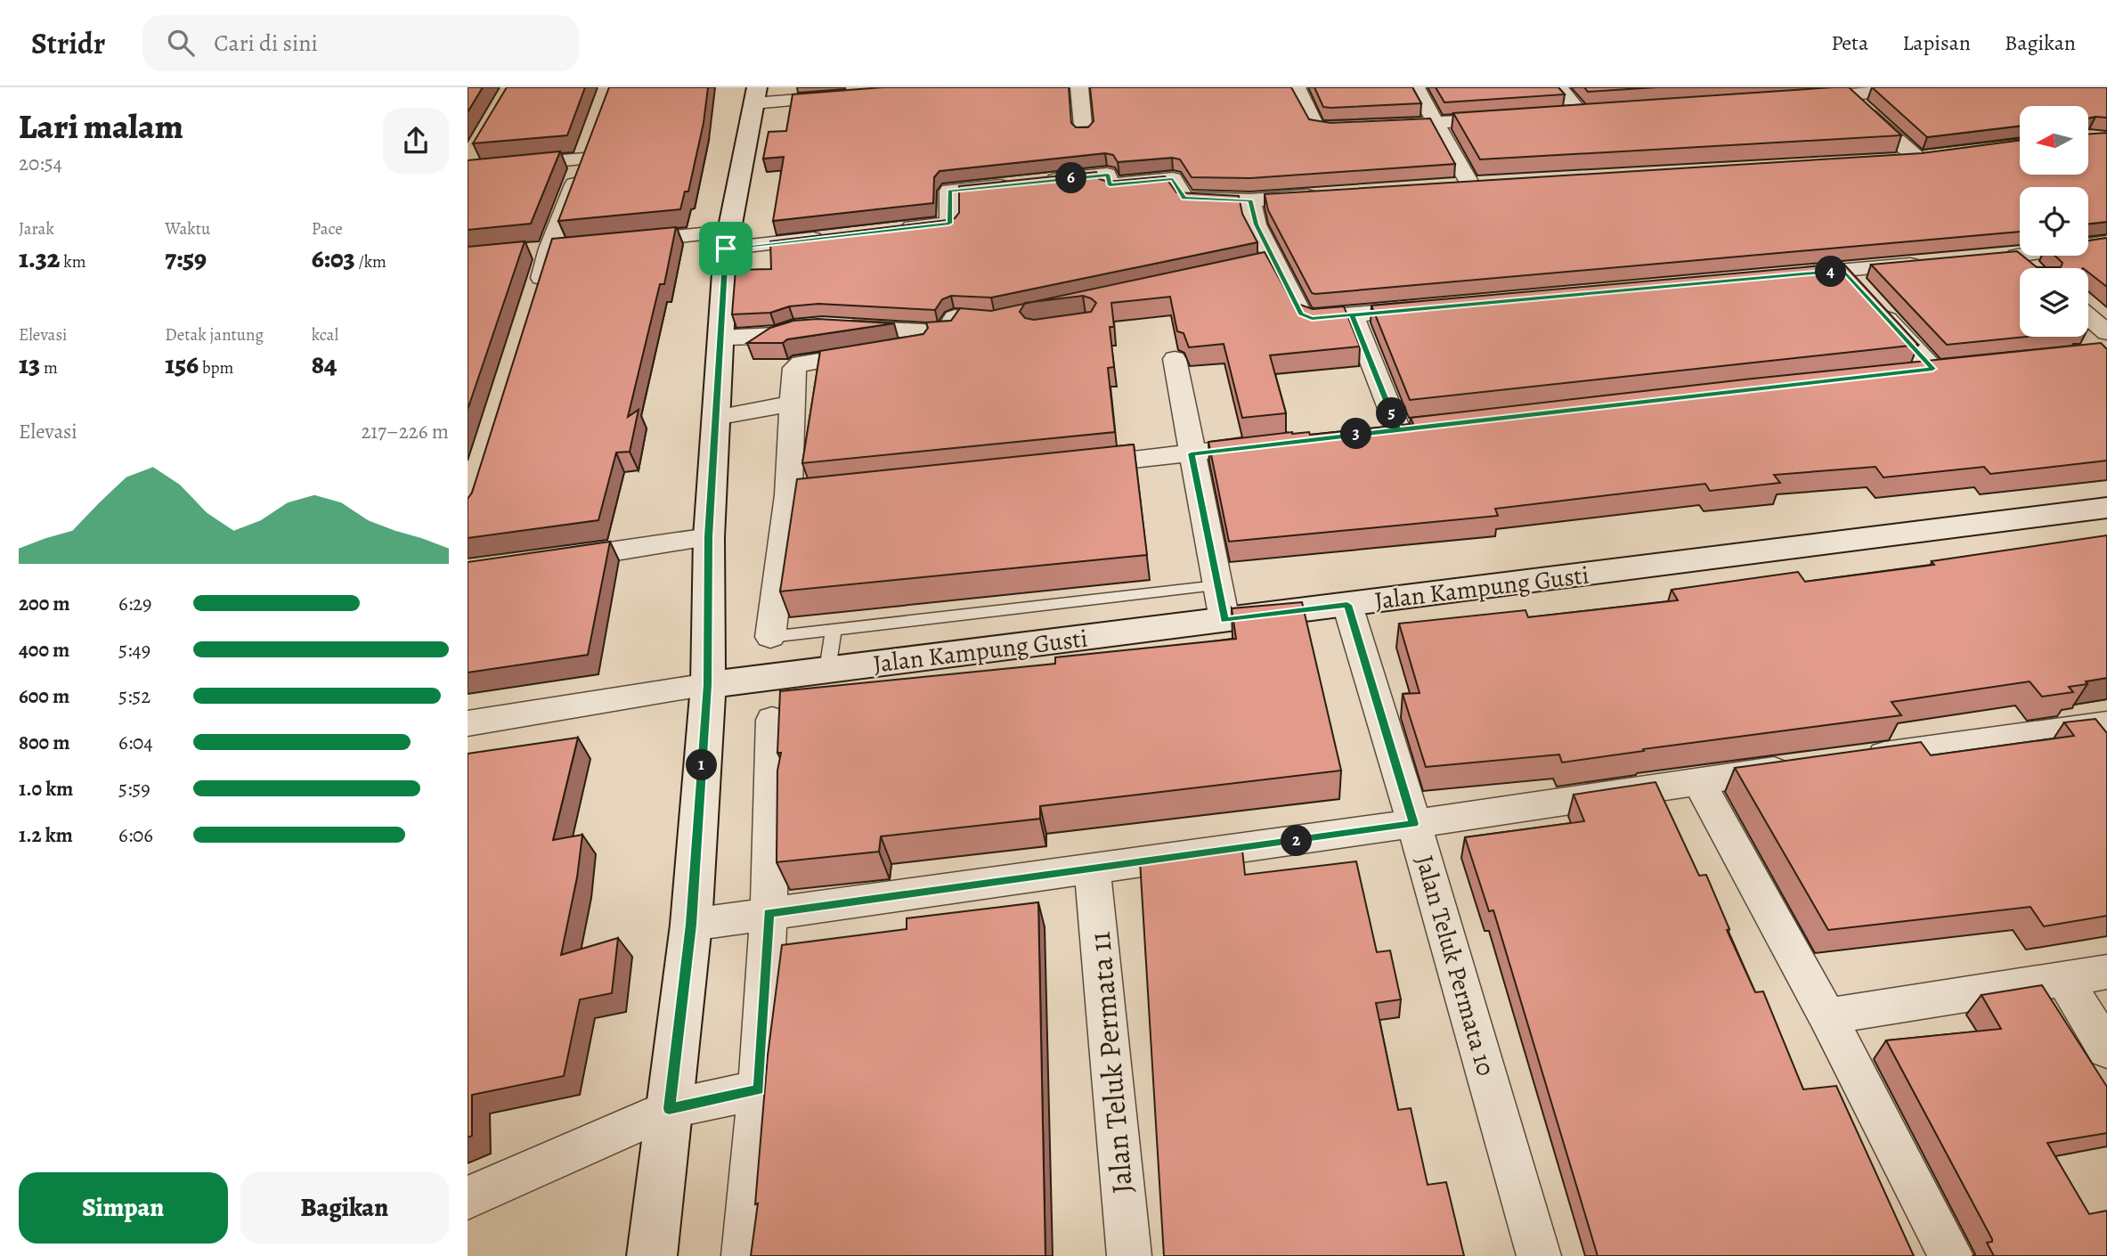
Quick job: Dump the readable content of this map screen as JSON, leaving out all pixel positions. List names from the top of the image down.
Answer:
{
  "streets": {
    "main road": ["Jalan Kampung Gusti"],
    "street": ["Jalan Teluk Permata 10", "Jalan Teluk Permata 11"]
  },
  "crossings": [
    ["Jalan Kampung Gusti", "Jalan Teluk Permata 10"]
  ],
  "north": "left",
  "page": {
    "header": "Stridr",
    "search": "Cari di sini",
    "nav": ["Peta", "Lapisan", "Bagikan"],
    "heading": ["Lari malam", "20:54"],
    "pins": [
      "6",
      "4",
      "5",
      "3",
      "1",
      "2"
    ],
    "stats": [
      ["Jarak", "1.32 km"],
      ["Waktu", "7:59"],
      ["Pace", "6:03 /km"],
      ["Elevasi", "13 m"],
      ["Detak jantung", "156 bpm"],
      ["kcal", "84"]
    ],
    "chart": ["Elevasi", "217–226 m"],
    "list": [
      {
        "name": "200 m",
        "note": "6:29"
      },
      {
        "name": "400 m",
        "note": "5:49"
      },
      {
        "name": "600 m",
        "note": "5:52"
      },
      {
        "name": "800 m",
        "note": "6:04"
      },
      {
        "name": "1.0 km",
        "note": "5:59"
      },
      {
        "name": "1.2 km",
        "note": "6:06"
      }
    ],
    "buttons": ["Simpan", "Bagikan"]
  }
}
